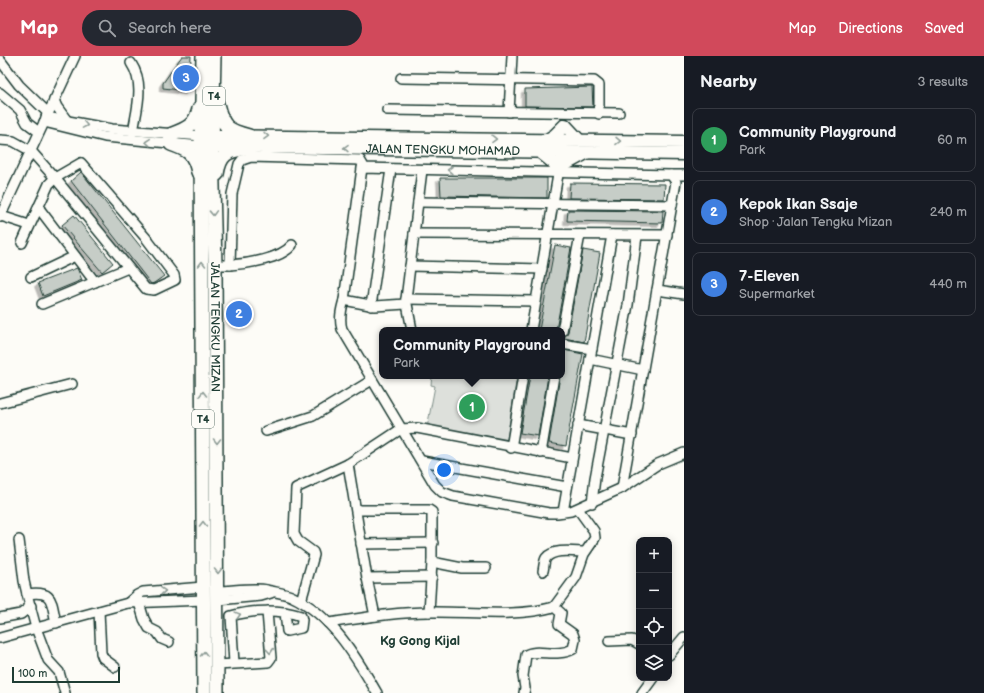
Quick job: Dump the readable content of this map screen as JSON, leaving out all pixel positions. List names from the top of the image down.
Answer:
{
  "streets": {
    "highway": ["T4", "JALAN TENGKU MIZAN"],
    "main road": ["JALAN TENGKU MOHAMAD"]
  },
  "crossings": [
    ["JALAN TENGKU MOHAMAD", "JALAN TENGKU MIZAN"]
  ],
  "districts": ["Kg Gong Kijal"],
  "scale_bar": "100 m",
  "page": {
    "header": "Map",
    "search": "Search here",
    "nav": ["Map", "Directions", "Saved"],
    "heading": ["Nearby", "3 results"],
    "pins": ["3", "2", "1"],
    "list": [
      {
        "mark": "1",
        "name": "Community Playground",
        "note": "Park",
        "value": "60 m"
      },
      {
        "mark": "2",
        "name": "Kepok Ikan Ssaje",
        "note": "Shop · Jalan Tengku Mizan",
        "value": "240 m"
      },
      {
        "mark": "3",
        "name": "7-Eleven",
        "note": "Supermarket",
        "value": "440 m"
      }
    ],
    "popup": ["Community Playground", "Park"],
    "map_buttons": ["+", "−"],
    "scale": "100 m"
  }
}
